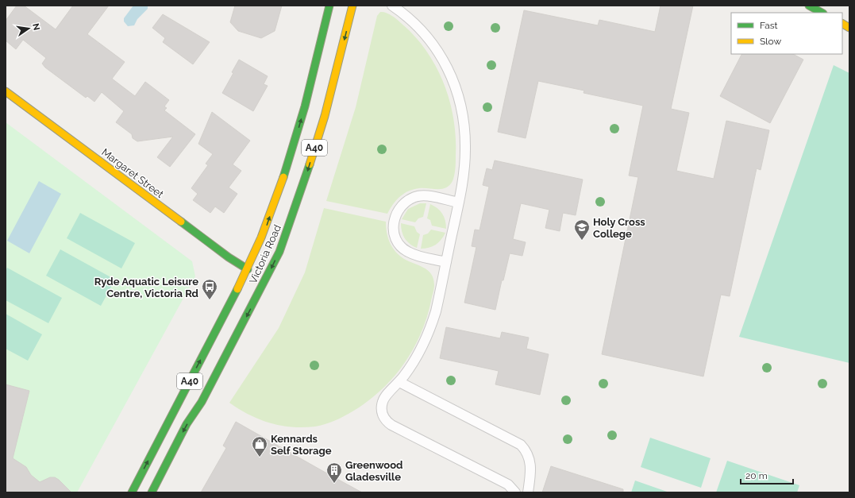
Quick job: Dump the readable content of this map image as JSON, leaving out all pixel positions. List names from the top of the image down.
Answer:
{
  "streets": {
    "main road": ["A40", "Margaret Street", "Victoria Road"]
  },
  "crossings": [
    ["Margaret Street", "Victoria Road"]
  ],
  "places": {
    "school or university": ["Holy Cross College"],
    "bus stop": ["Ryde Aquatic Leisure Centre, Victoria Rd"],
    "shop": ["Kennards Self Storage"],
    "building": ["Greenwood Gladesville"]
  },
  "legend": ["Fast", "Slow"],
  "scale_bar": "20 m",
  "north": "right"
}
